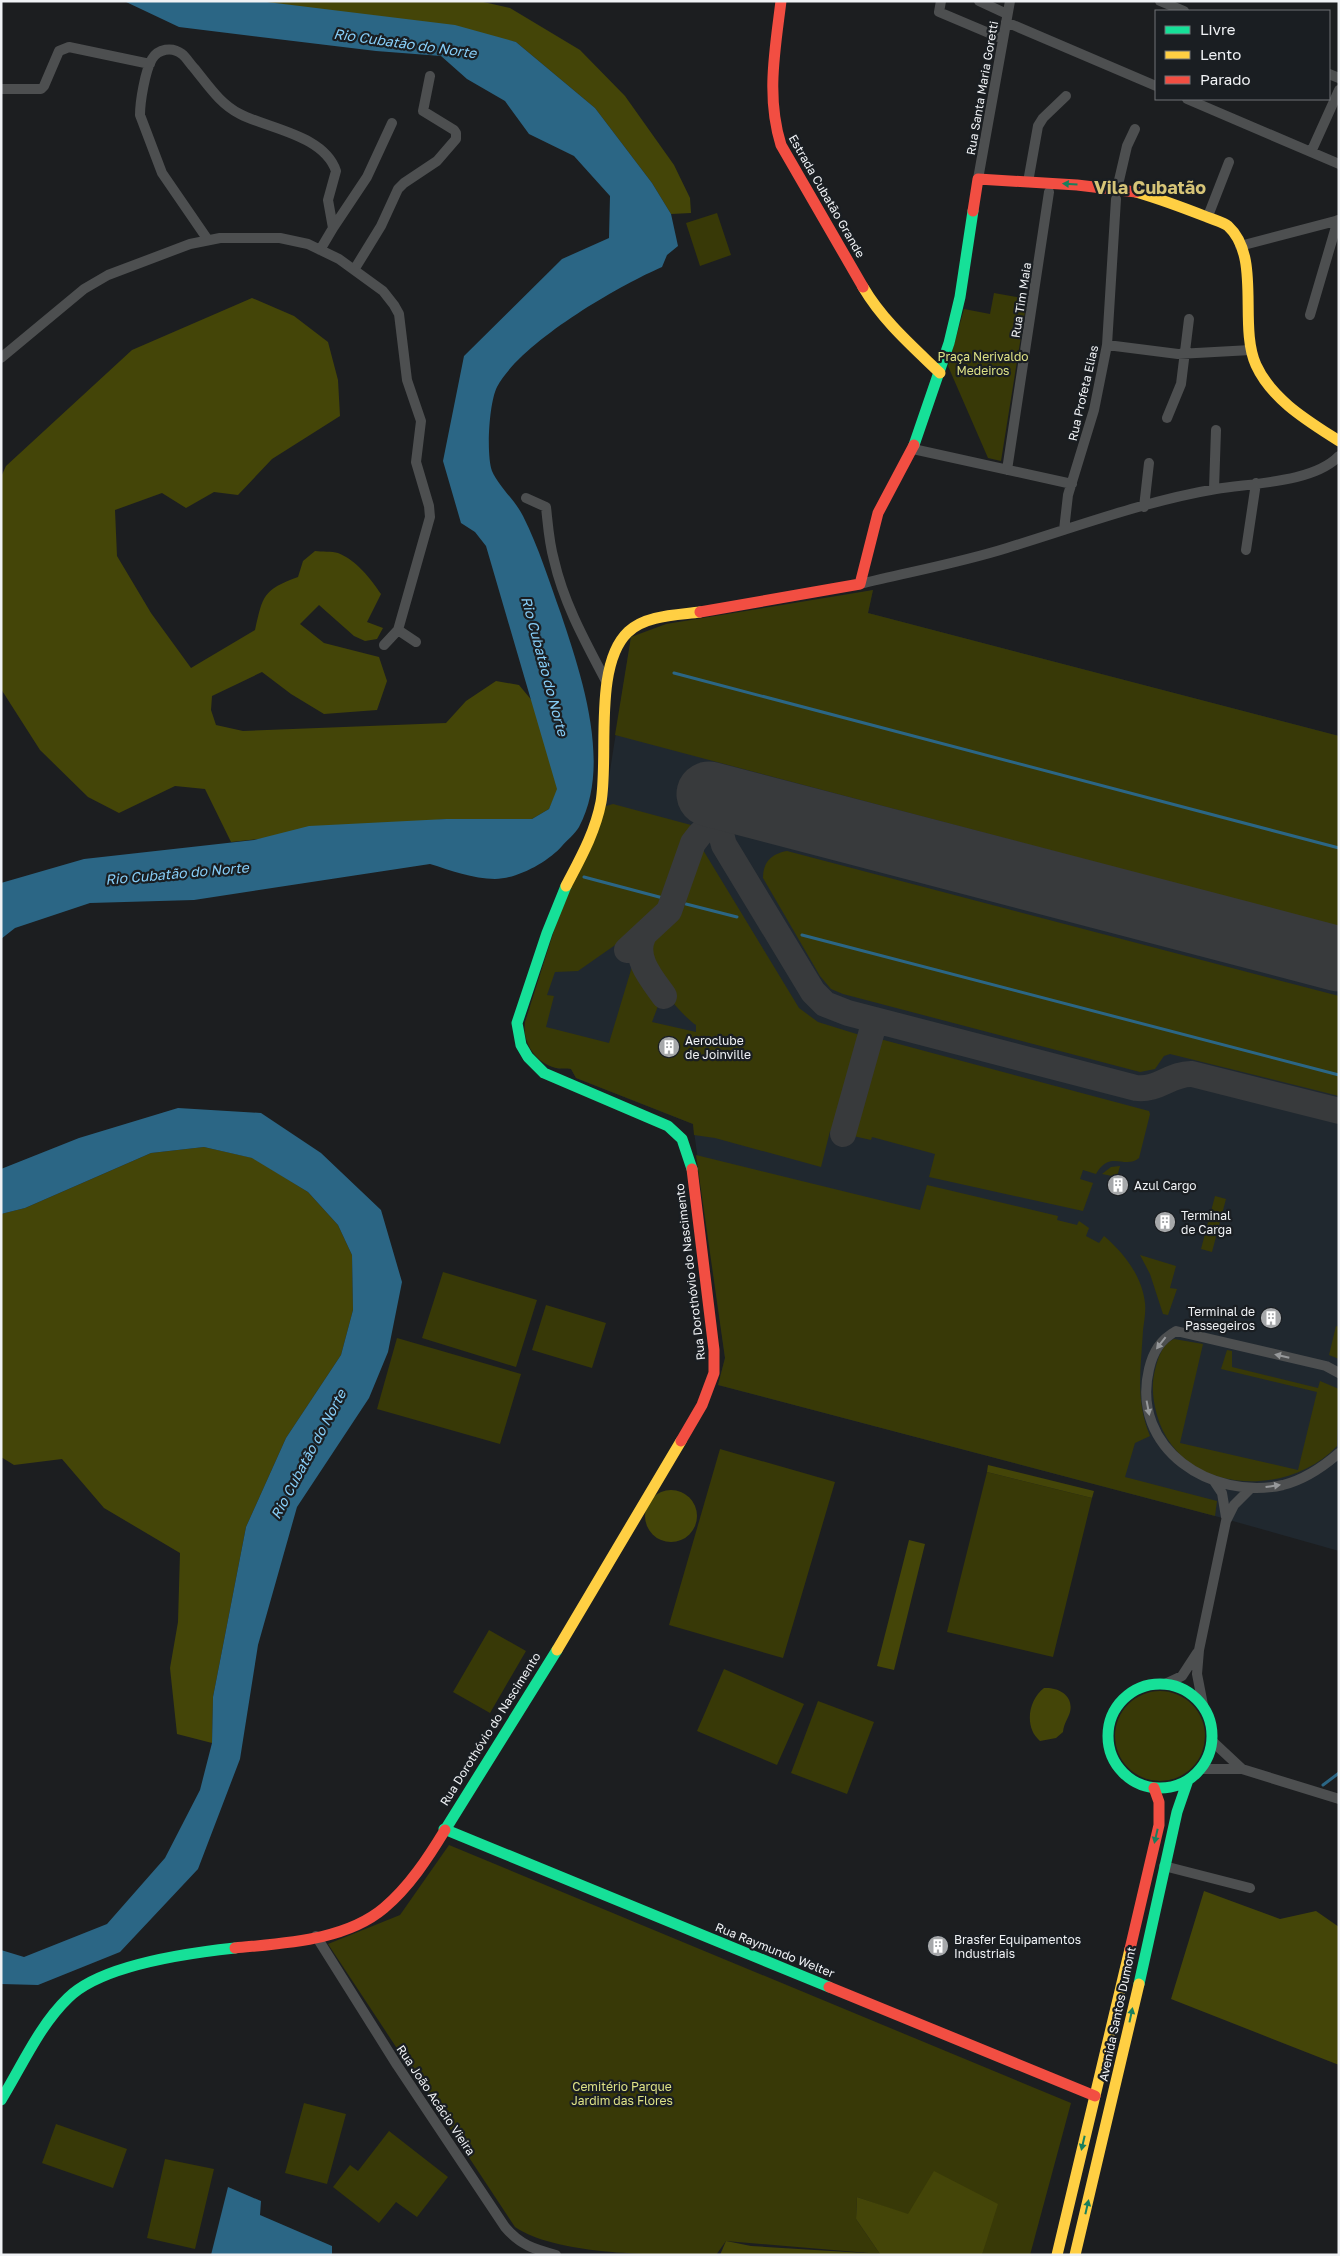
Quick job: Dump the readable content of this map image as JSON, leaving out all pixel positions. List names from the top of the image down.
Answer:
{
  "streets": {
    "street": [
      "Rua Santa Maria Goretti",
      "Estrada Cubatão Grande",
      "Rua Tim Maia",
      "Rua Profeta Elias",
      "Rua Dorothóvio do Nascimento",
      "Rua Raymundo Welter",
      "Avenida Santos Dumont",
      "Rua João Acácio Vieira"
    ]
  },
  "crossings": [
    ["Rua Dorothóvio do Nascimento", "Rua Raymundo Welter"],
    ["Rua Dorothóvio do Nascimento", "Rua João Acácio Vieira"],
    ["Rua Raymundo Welter", "Avenida Santos Dumont"]
  ],
  "districts": ["Vila Cubatão"],
  "water": ["Rio Cubatão do Norte"],
  "parks": ["Praça Nerivaldo Medeiros", "Cemitério Parque Jardim das Flores"],
  "places": {
    "building": [
      "Aeroclube de Joinville",
      "Azul Cargo",
      "Terminal de Carga",
      "Terminal de Passegeiros",
      "Brasfer Equipamentos Industriais"
    ]
  },
  "legend": ["Livre", "Lento", "Parado"]
}
